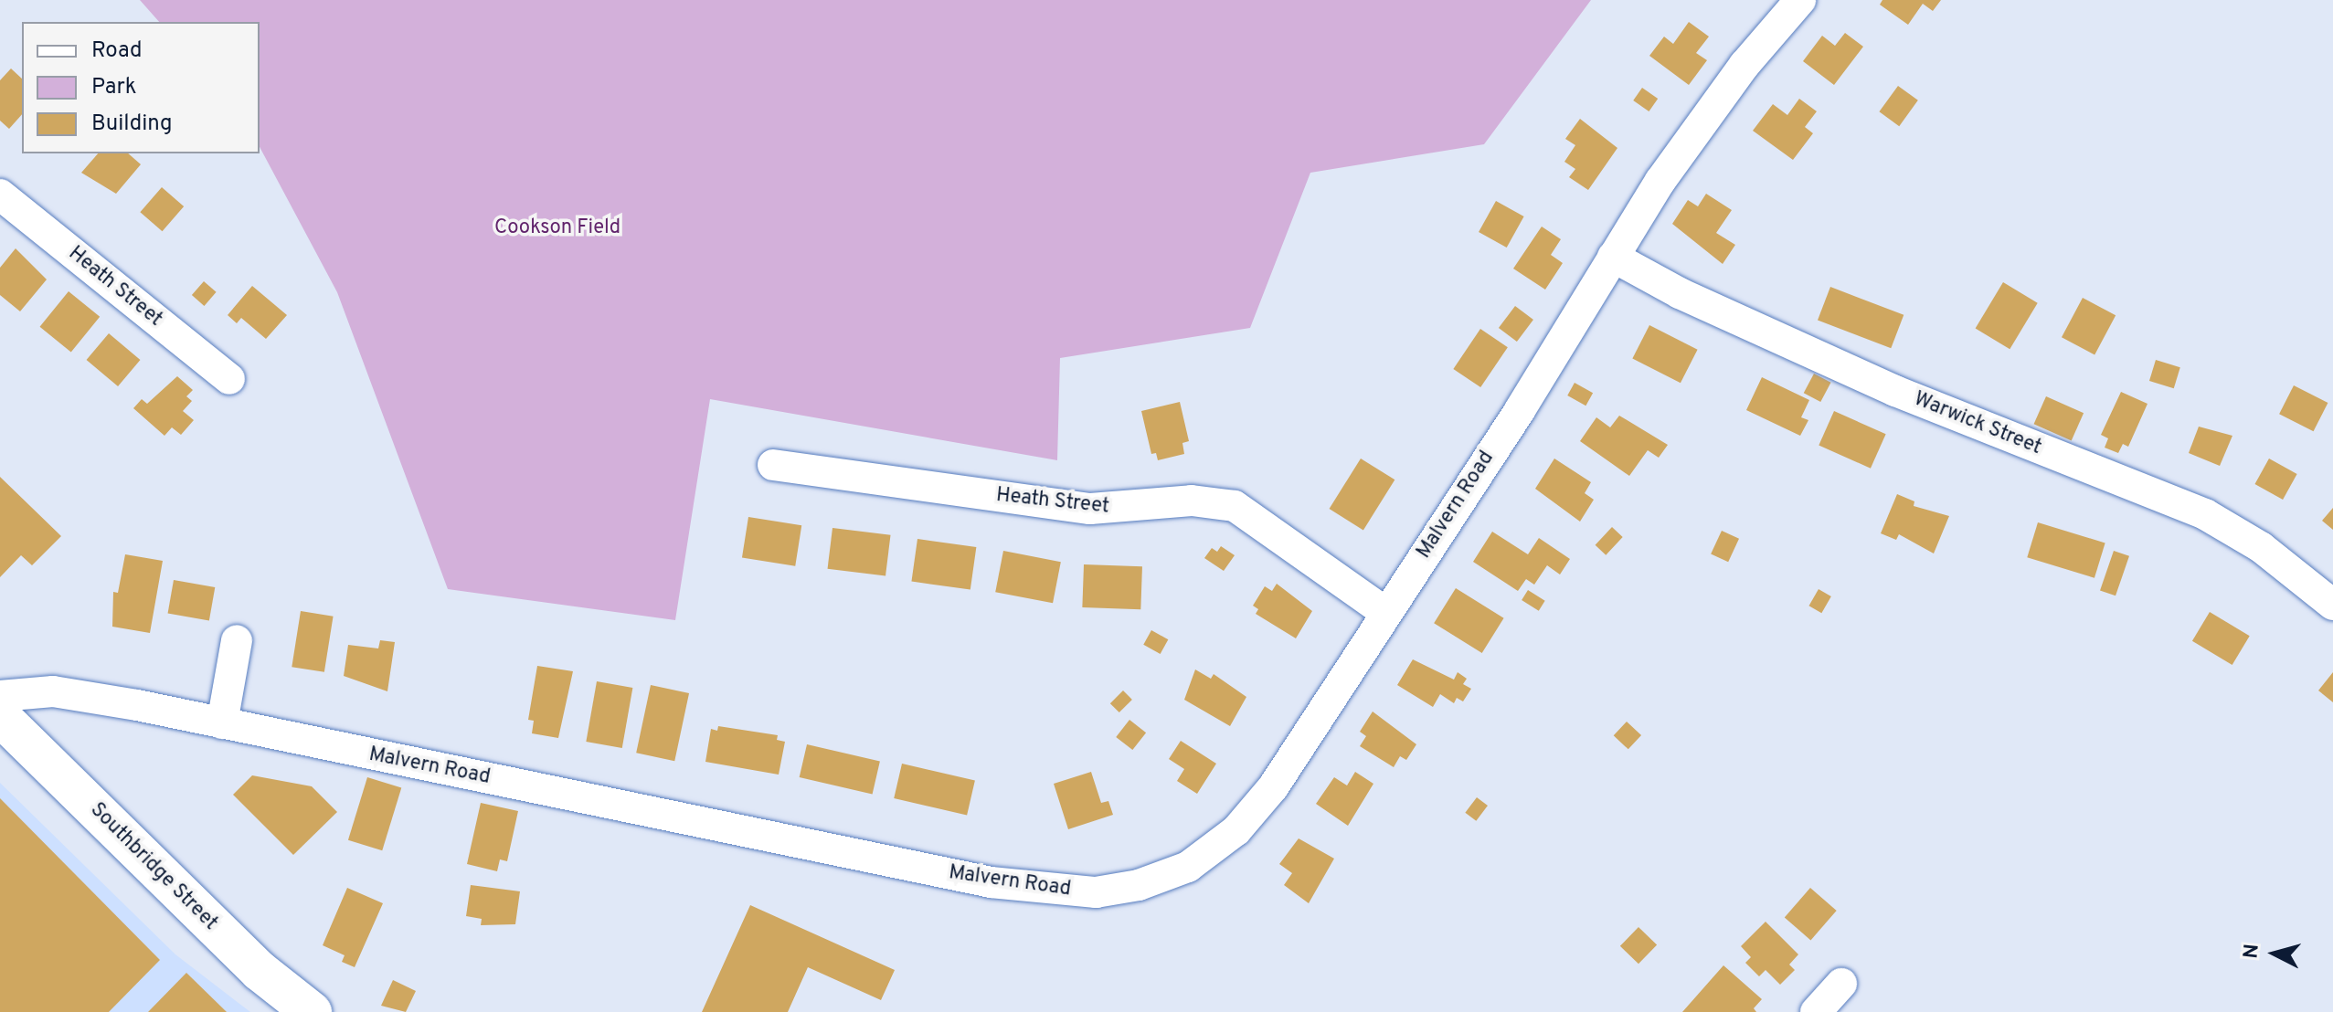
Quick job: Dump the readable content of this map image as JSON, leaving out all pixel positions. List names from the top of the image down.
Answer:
{
  "streets": {
    "main road": ["Southbridge Street"],
    "street": ["Heath Street", "Warwick Street", "Malvern Road"]
  },
  "crossings": [
    ["Heath Street", "Malvern Road"],
    ["Warwick Street", "Malvern Road"]
  ],
  "parks": ["Cookson Field"],
  "legend": ["Road", "Park", "Building"],
  "north": "left"
}
